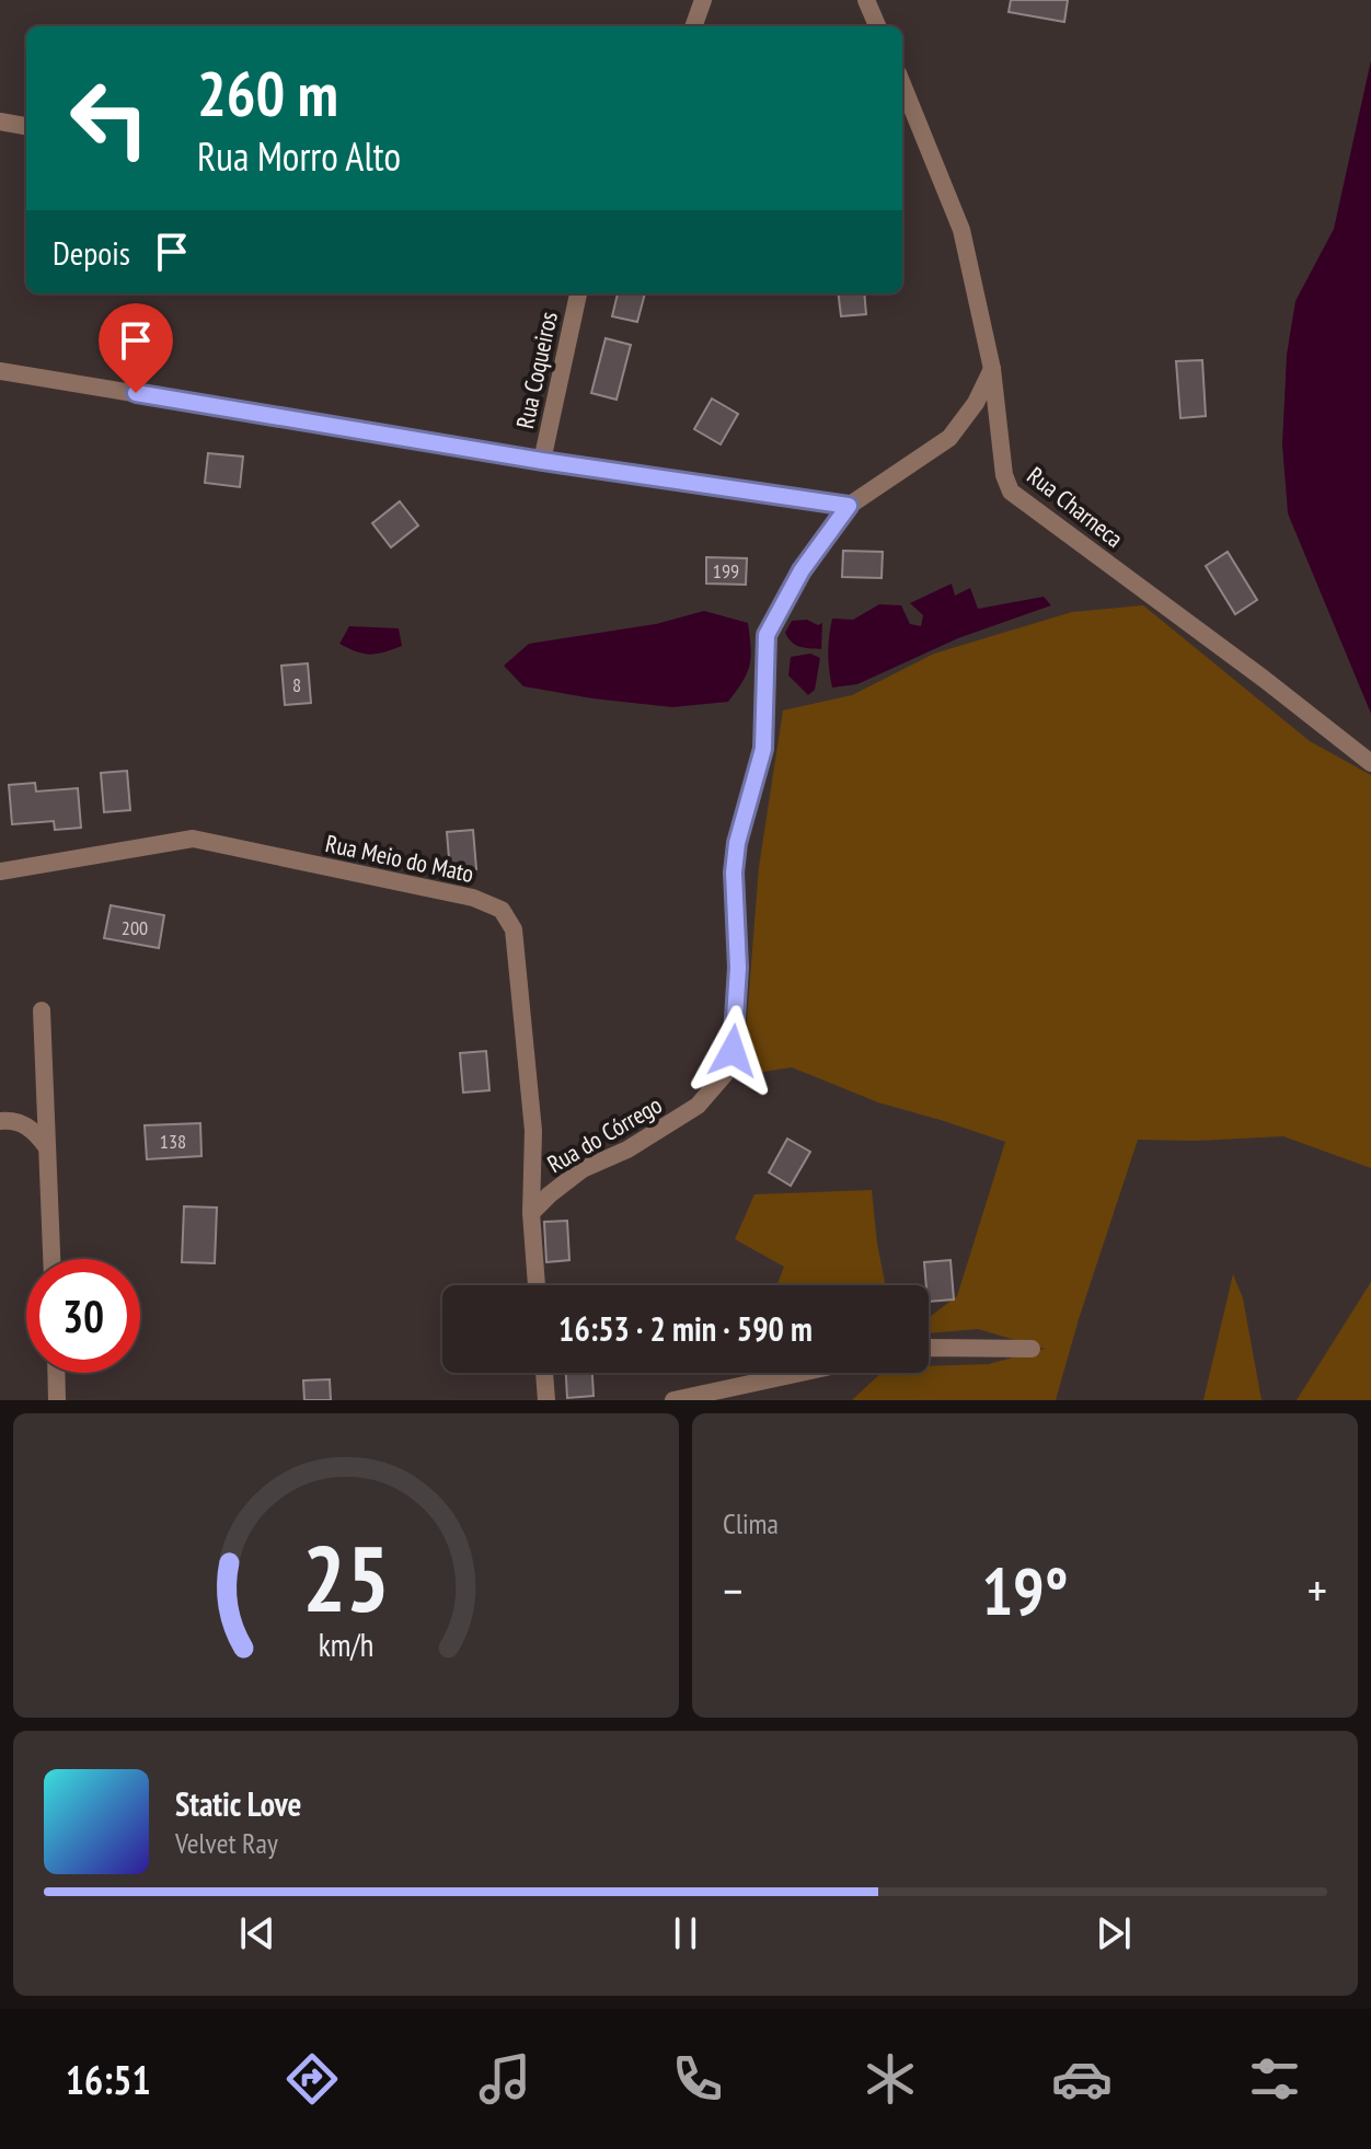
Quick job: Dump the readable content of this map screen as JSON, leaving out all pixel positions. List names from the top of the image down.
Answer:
{
  "streets": {
    "street": [
      "Rua Coqueiros",
      "Rua Charneca",
      "Rua Meio do Mato",
      "Rua do Córrego"
    ]
  },
  "crossings": [
    ["Rua Charneca", "Rua do Córrego"],
    ["Rua Meio do Mato", "Rua do Córrego"]
  ],
  "house_numbers": [
    "199",
    "8",
    "200",
    "138"
  ],
  "page": {
    "turn": ["260 m", "Rua Morro Alto"],
    "then": "Depois",
    "limit": "30",
    "trip": "16:53 · 2 min · 590 m",
    "tile": "Clima",
    "heat": ["−", "19°", "+"],
    "song": ["Static Love", "Velvet Ray"],
    "tabs": "16:51",
    "gauge": ["25", "km/h"]
  }
}
